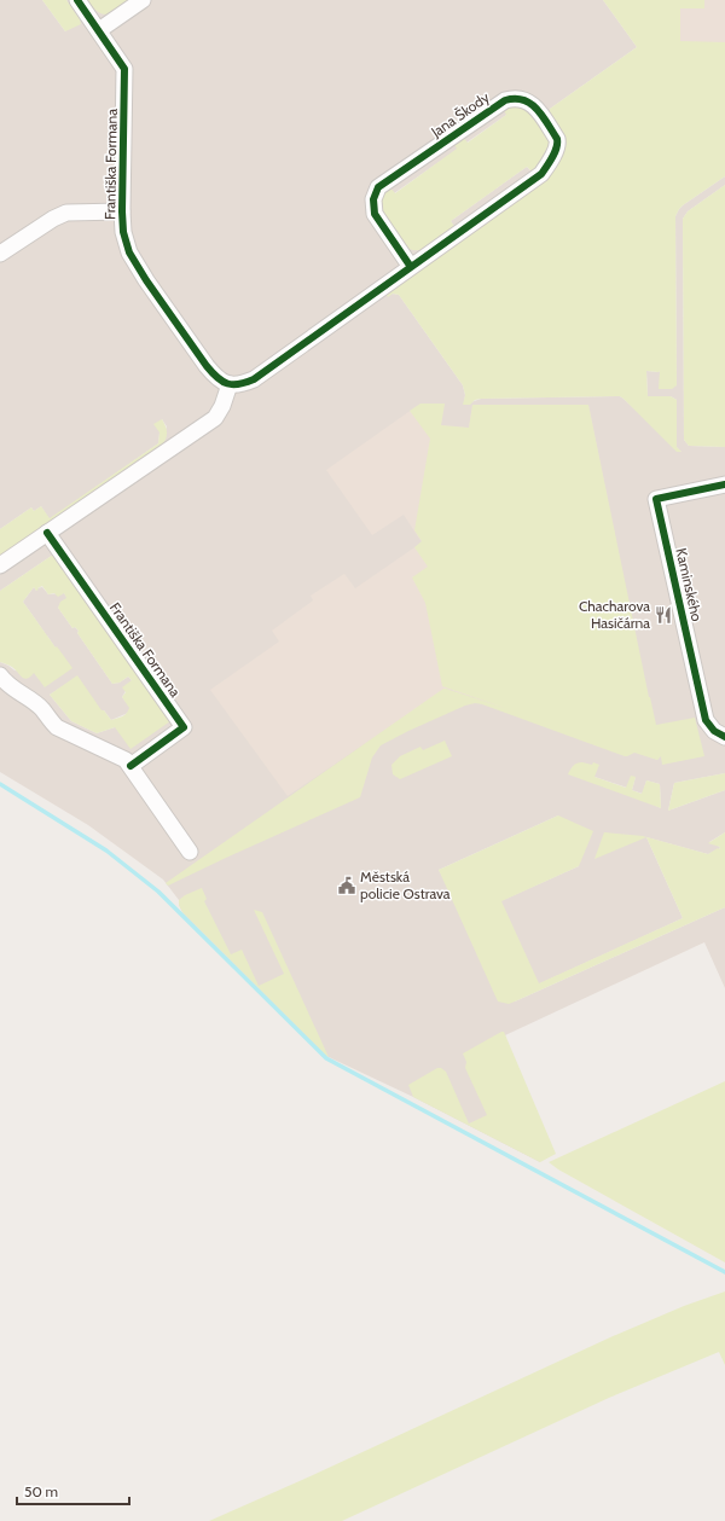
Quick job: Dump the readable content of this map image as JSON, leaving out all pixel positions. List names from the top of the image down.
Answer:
{
  "streets": {
    "street": ["Jana Škody", "Františka Formana", "Kaminského"]
  },
  "crossings": [
    ["Jana Škody", "Františka Formana"]
  ],
  "places": {
    "restaurant": ["Chacharova Hasičárna"],
    "public building": ["Městská policie Ostrava"]
  },
  "scale_bar": "50 m"
}
